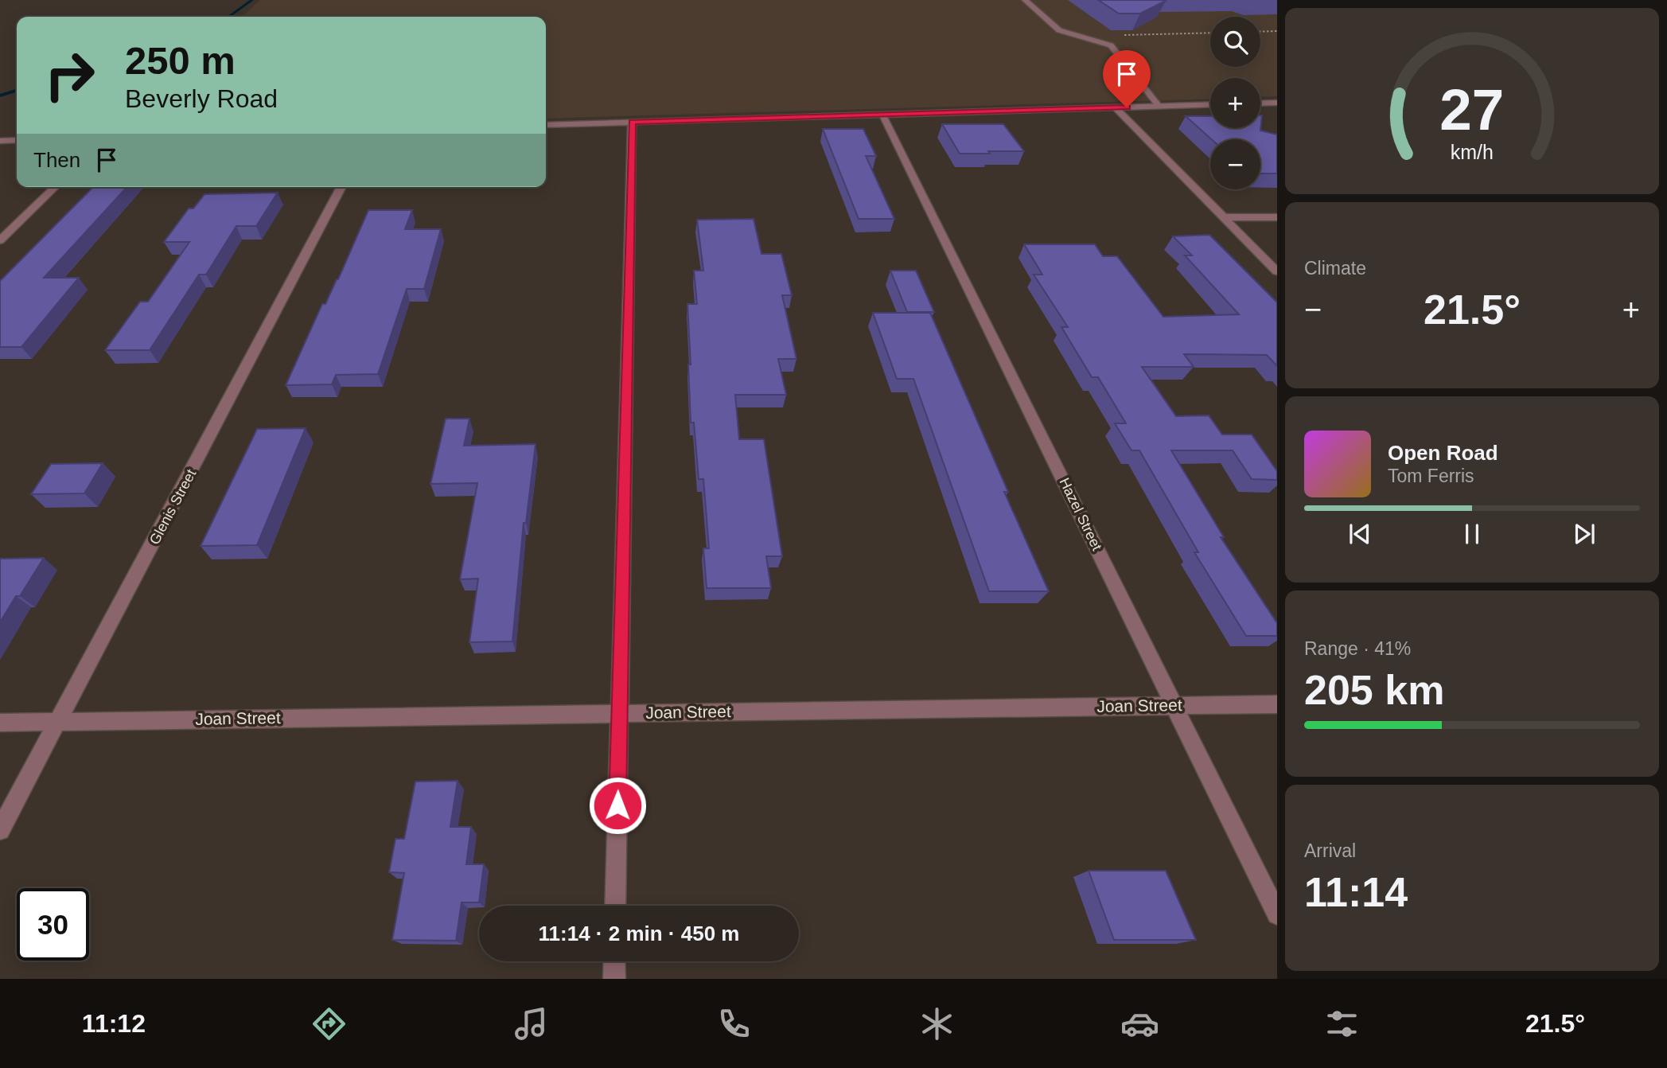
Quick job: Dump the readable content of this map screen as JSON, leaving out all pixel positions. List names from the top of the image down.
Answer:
{
  "streets": {
    "street": ["Glenis Street", "Hazel Street", "Joan Street"]
  },
  "crossings": [
    ["Glenis Street", "Joan Street"],
    ["Hazel Street", "Joan Street"]
  ],
  "page": {
    "map_buttons": ["+", "−"],
    "turn": ["250 m", "Beverly Road"],
    "then": "Then",
    "tile": [
      "Climate",
      ["Range · 41%", "205 km"],
      ["Arrival", "11:14"]
    ],
    "heat": ["−", "21.5°", "+"],
    "song": ["Open Road", "Tom Ferris"],
    "limit": "30",
    "trip": "11:14 · 2 min · 450 m",
    "tabs": ["11:12", "21.5°"],
    "gauge": ["27", "km/h"]
  }
}
